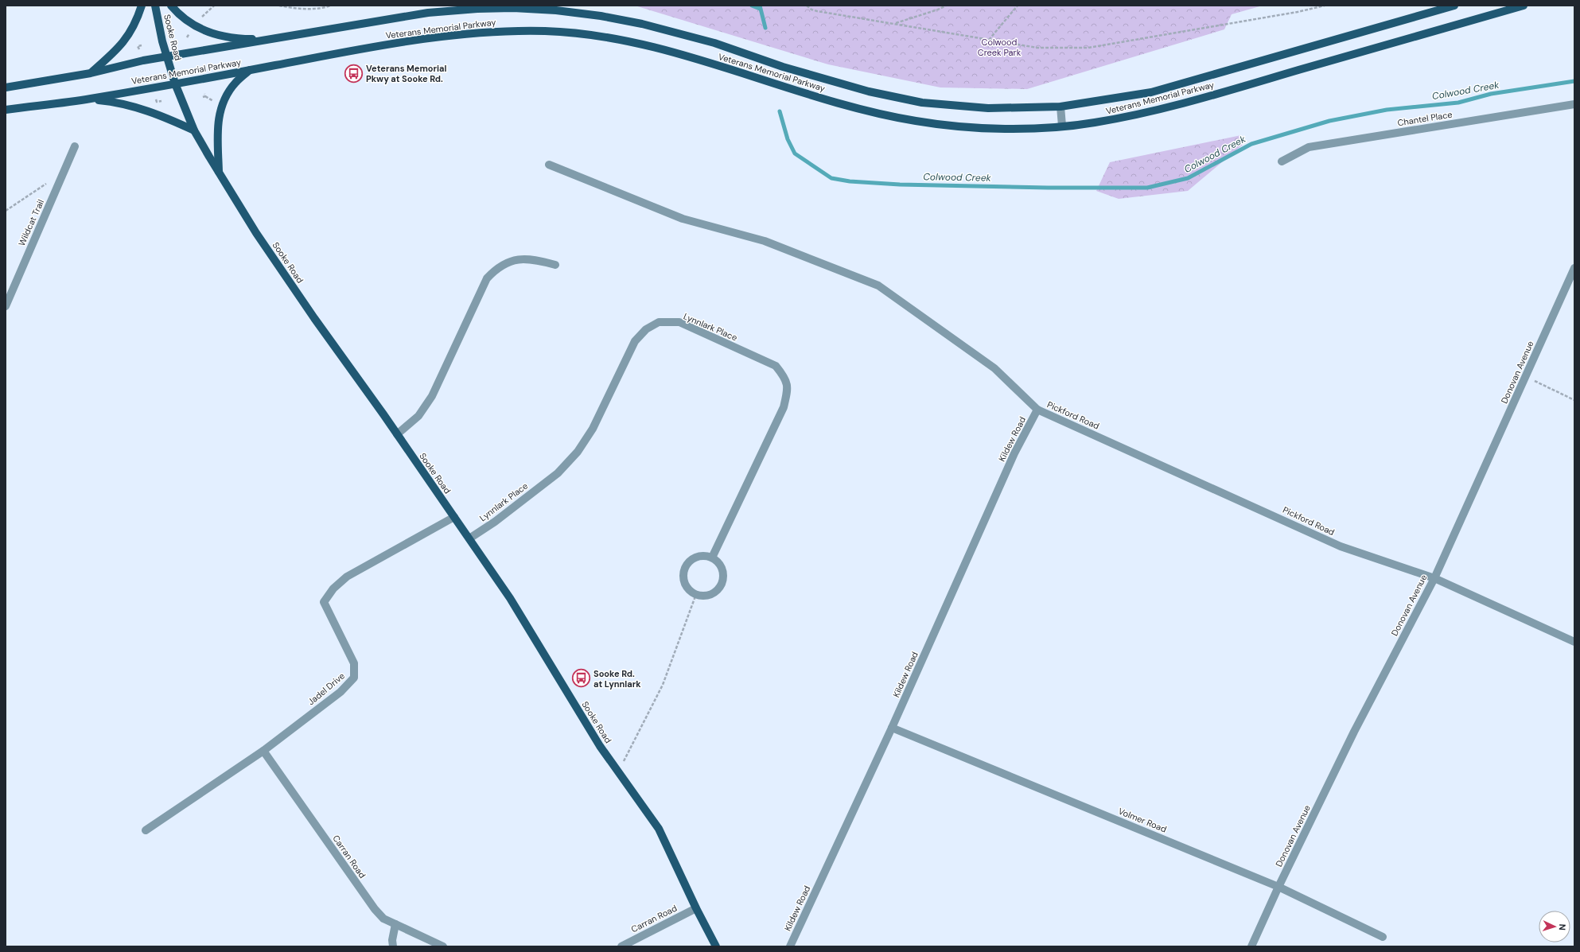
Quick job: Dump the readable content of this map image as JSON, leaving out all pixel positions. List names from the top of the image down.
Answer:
{
  "streets": {
    "main road": ["Veterans Memorial Parkway", "Sooke Road"],
    "street": [
      "Chantel Place",
      "Wildcat Trail",
      "Lynnlark Place",
      "Donovan Avenue",
      "Pickford Road",
      "Kildew Road",
      "Jadel Drive",
      "Volmer Road",
      "Carran Road"
    ]
  },
  "crossings": [
    ["Veterans Memorial Parkway", "Sooke Road"],
    ["Sooke Road", "Lynnlark Place"],
    ["Sooke Road", "Jadel Drive"],
    ["Sooke Road", "Carran Road"],
    ["Donovan Avenue", "Pickford Road"],
    ["Donovan Avenue", "Volmer Road"],
    ["Pickford Road", "Kildew Road"],
    ["Kildew Road", "Volmer Road"],
    ["Jadel Drive", "Carran Road"]
  ],
  "water": ["Colwood Creek"],
  "parks": ["Colwood Creek Park"],
  "places": {
    "bus stop": ["Veterans Memorial Pkwy at Sooke Rd.", "Sooke Rd. at Lynnlark"]
  },
  "north": "right"
}
